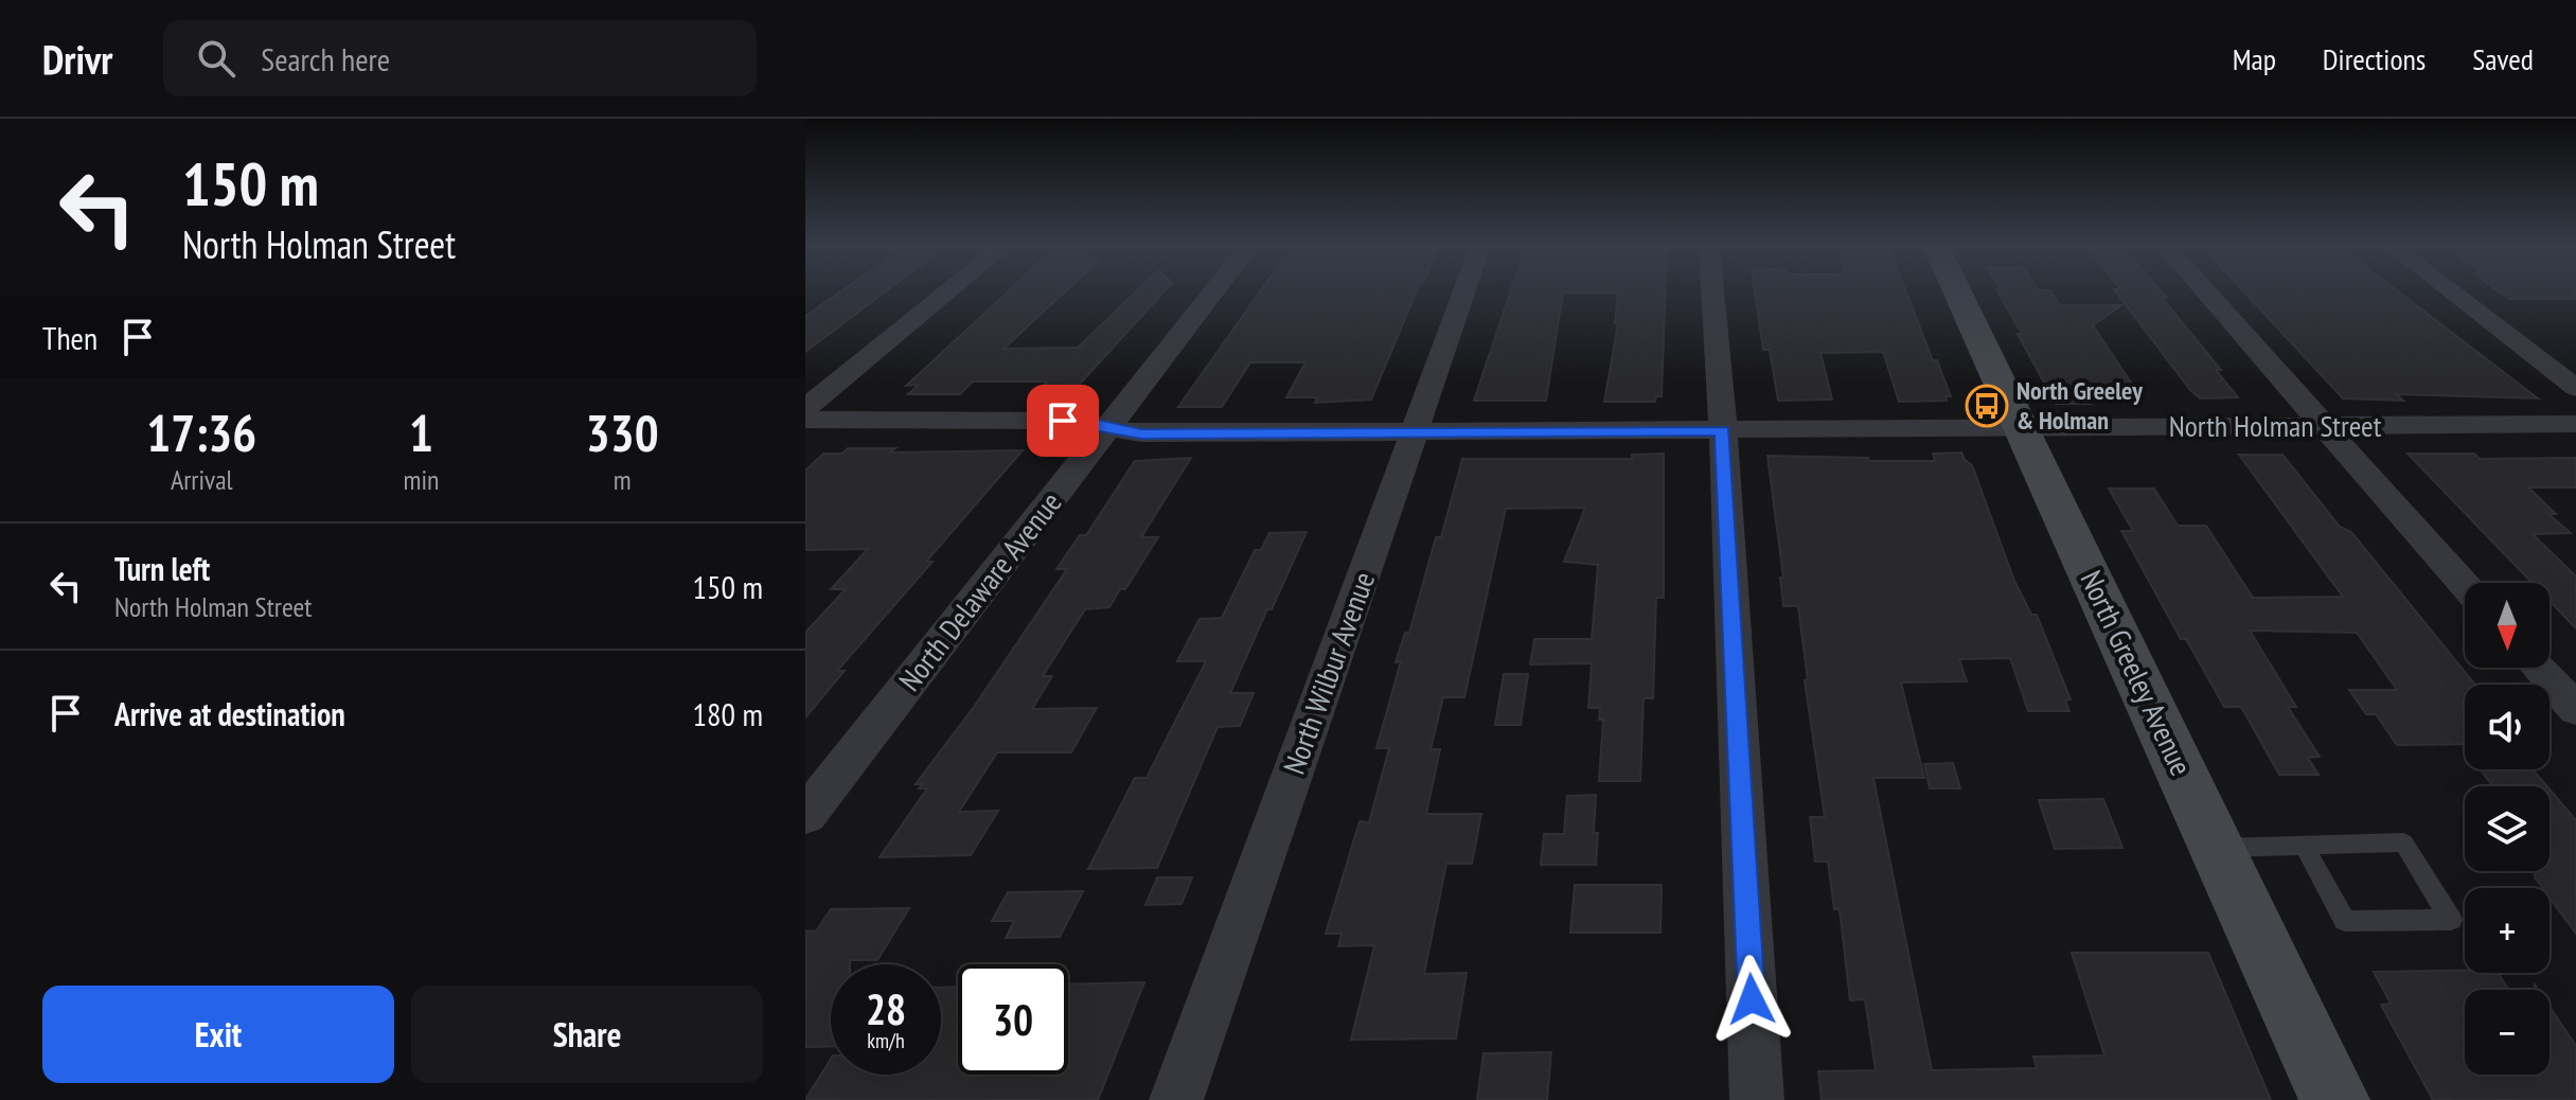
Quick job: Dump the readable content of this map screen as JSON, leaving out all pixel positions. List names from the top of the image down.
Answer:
{
  "streets": {
    "main road": ["North Greeley Avenue"],
    "street": ["North Holman Street", "North Delaware Avenue", "North Wilbur Avenue"]
  },
  "crossings": [
    ["North Holman Street", "North Delaware Avenue"],
    ["North Holman Street", "North Wilbur Avenue"],
    ["North Holman Street", "North Greeley Avenue"]
  ],
  "places": {
    "bus stop": ["North Greeley & Holman"]
  },
  "north": "bottom",
  "page": {
    "header": "Drivr",
    "search": "Search here",
    "nav": ["Map", "Directions", "Saved"],
    "turn": ["150 m", "North Holman Street"],
    "then": "Then",
    "eta": [
      "17:36",
      "Arrival",
      "1",
      "min",
      "330",
      "m"
    ],
    "list": [
      {
        "name": "Turn left",
        "note": "North Holman Street",
        "value": "150 m"
      },
      {
        "name": "Arrive at destination",
        "value": "180 m"
      }
    ],
    "map_buttons": ["+", "−"],
    "speed": "28 km/h",
    "limit": "30",
    "buttons": ["Exit", "Share"]
  }
}
